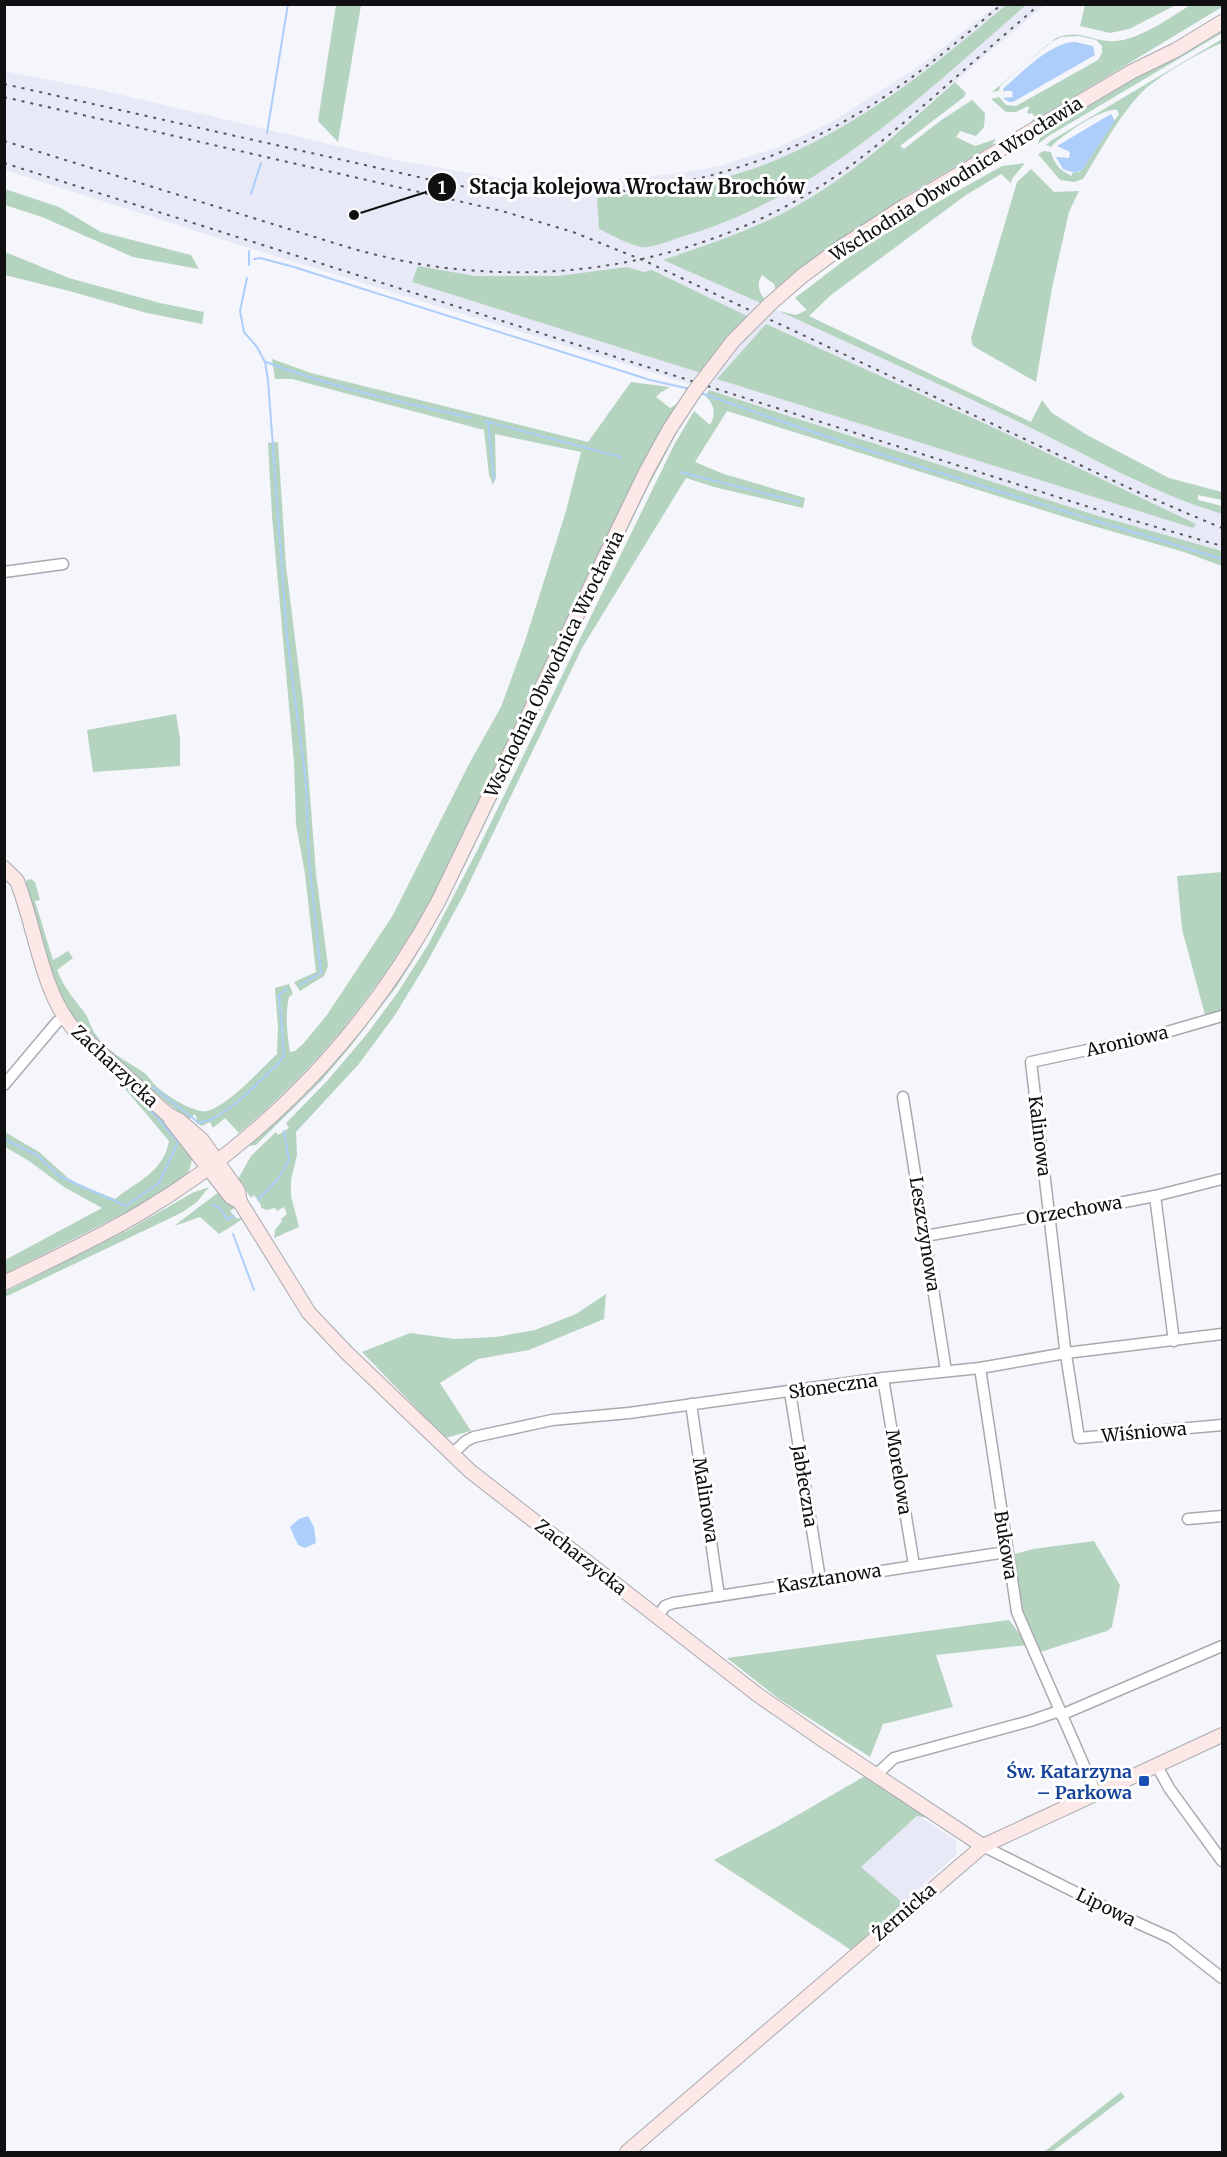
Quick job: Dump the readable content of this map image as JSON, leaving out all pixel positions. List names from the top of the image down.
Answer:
{
  "streets": {
    "street": [
      "Wschodnia Obwodnica Wrocławia",
      "Aroniowa",
      "Zacharzycka",
      "Kalinowa",
      "Orzechowa",
      "Leszczynowa",
      "Słoneczna",
      "Wiśniowa",
      "Morelowa",
      "Jabłeczna",
      "Malinowa",
      "Bukowa",
      "Kasztanowa",
      "Lipowa",
      "Żernicka"
    ]
  },
  "crossings": [
    ["Wschodnia Obwodnica Wrocławia", "Zacharzycka"],
    ["Aroniowa", "Kalinowa"],
    ["Zacharzycka", "Słoneczna"],
    ["Zacharzycka", "Kasztanowa"],
    ["Zacharzycka", "Lipowa"],
    ["Zacharzycka", "Żernicka"],
    ["Kalinowa", "Orzechowa"],
    ["Kalinowa", "Słoneczna"],
    ["Kalinowa", "Wiśniowa"],
    ["Orzechowa", "Leszczynowa"],
    ["Leszczynowa", "Słoneczna"],
    ["Słoneczna", "Wiśniowa"],
    ["Słoneczna", "Morelowa"],
    ["Słoneczna", "Jabłeczna"],
    ["Słoneczna", "Malinowa"],
    ["Słoneczna", "Bukowa"],
    ["Morelowa", "Kasztanowa"],
    ["Jabłeczna", "Kasztanowa"],
    ["Malinowa", "Kasztanowa"],
    ["Bukowa", "Kasztanowa"],
    ["Bukowa", "Żernicka"],
    ["Lipowa", "Żernicka"]
  ],
  "places": {
    "other": ["Stacja kolejowa Wrocław Brochów"],
    "transit": ["Św. Katarzyna – Parkowa"]
  }
}
